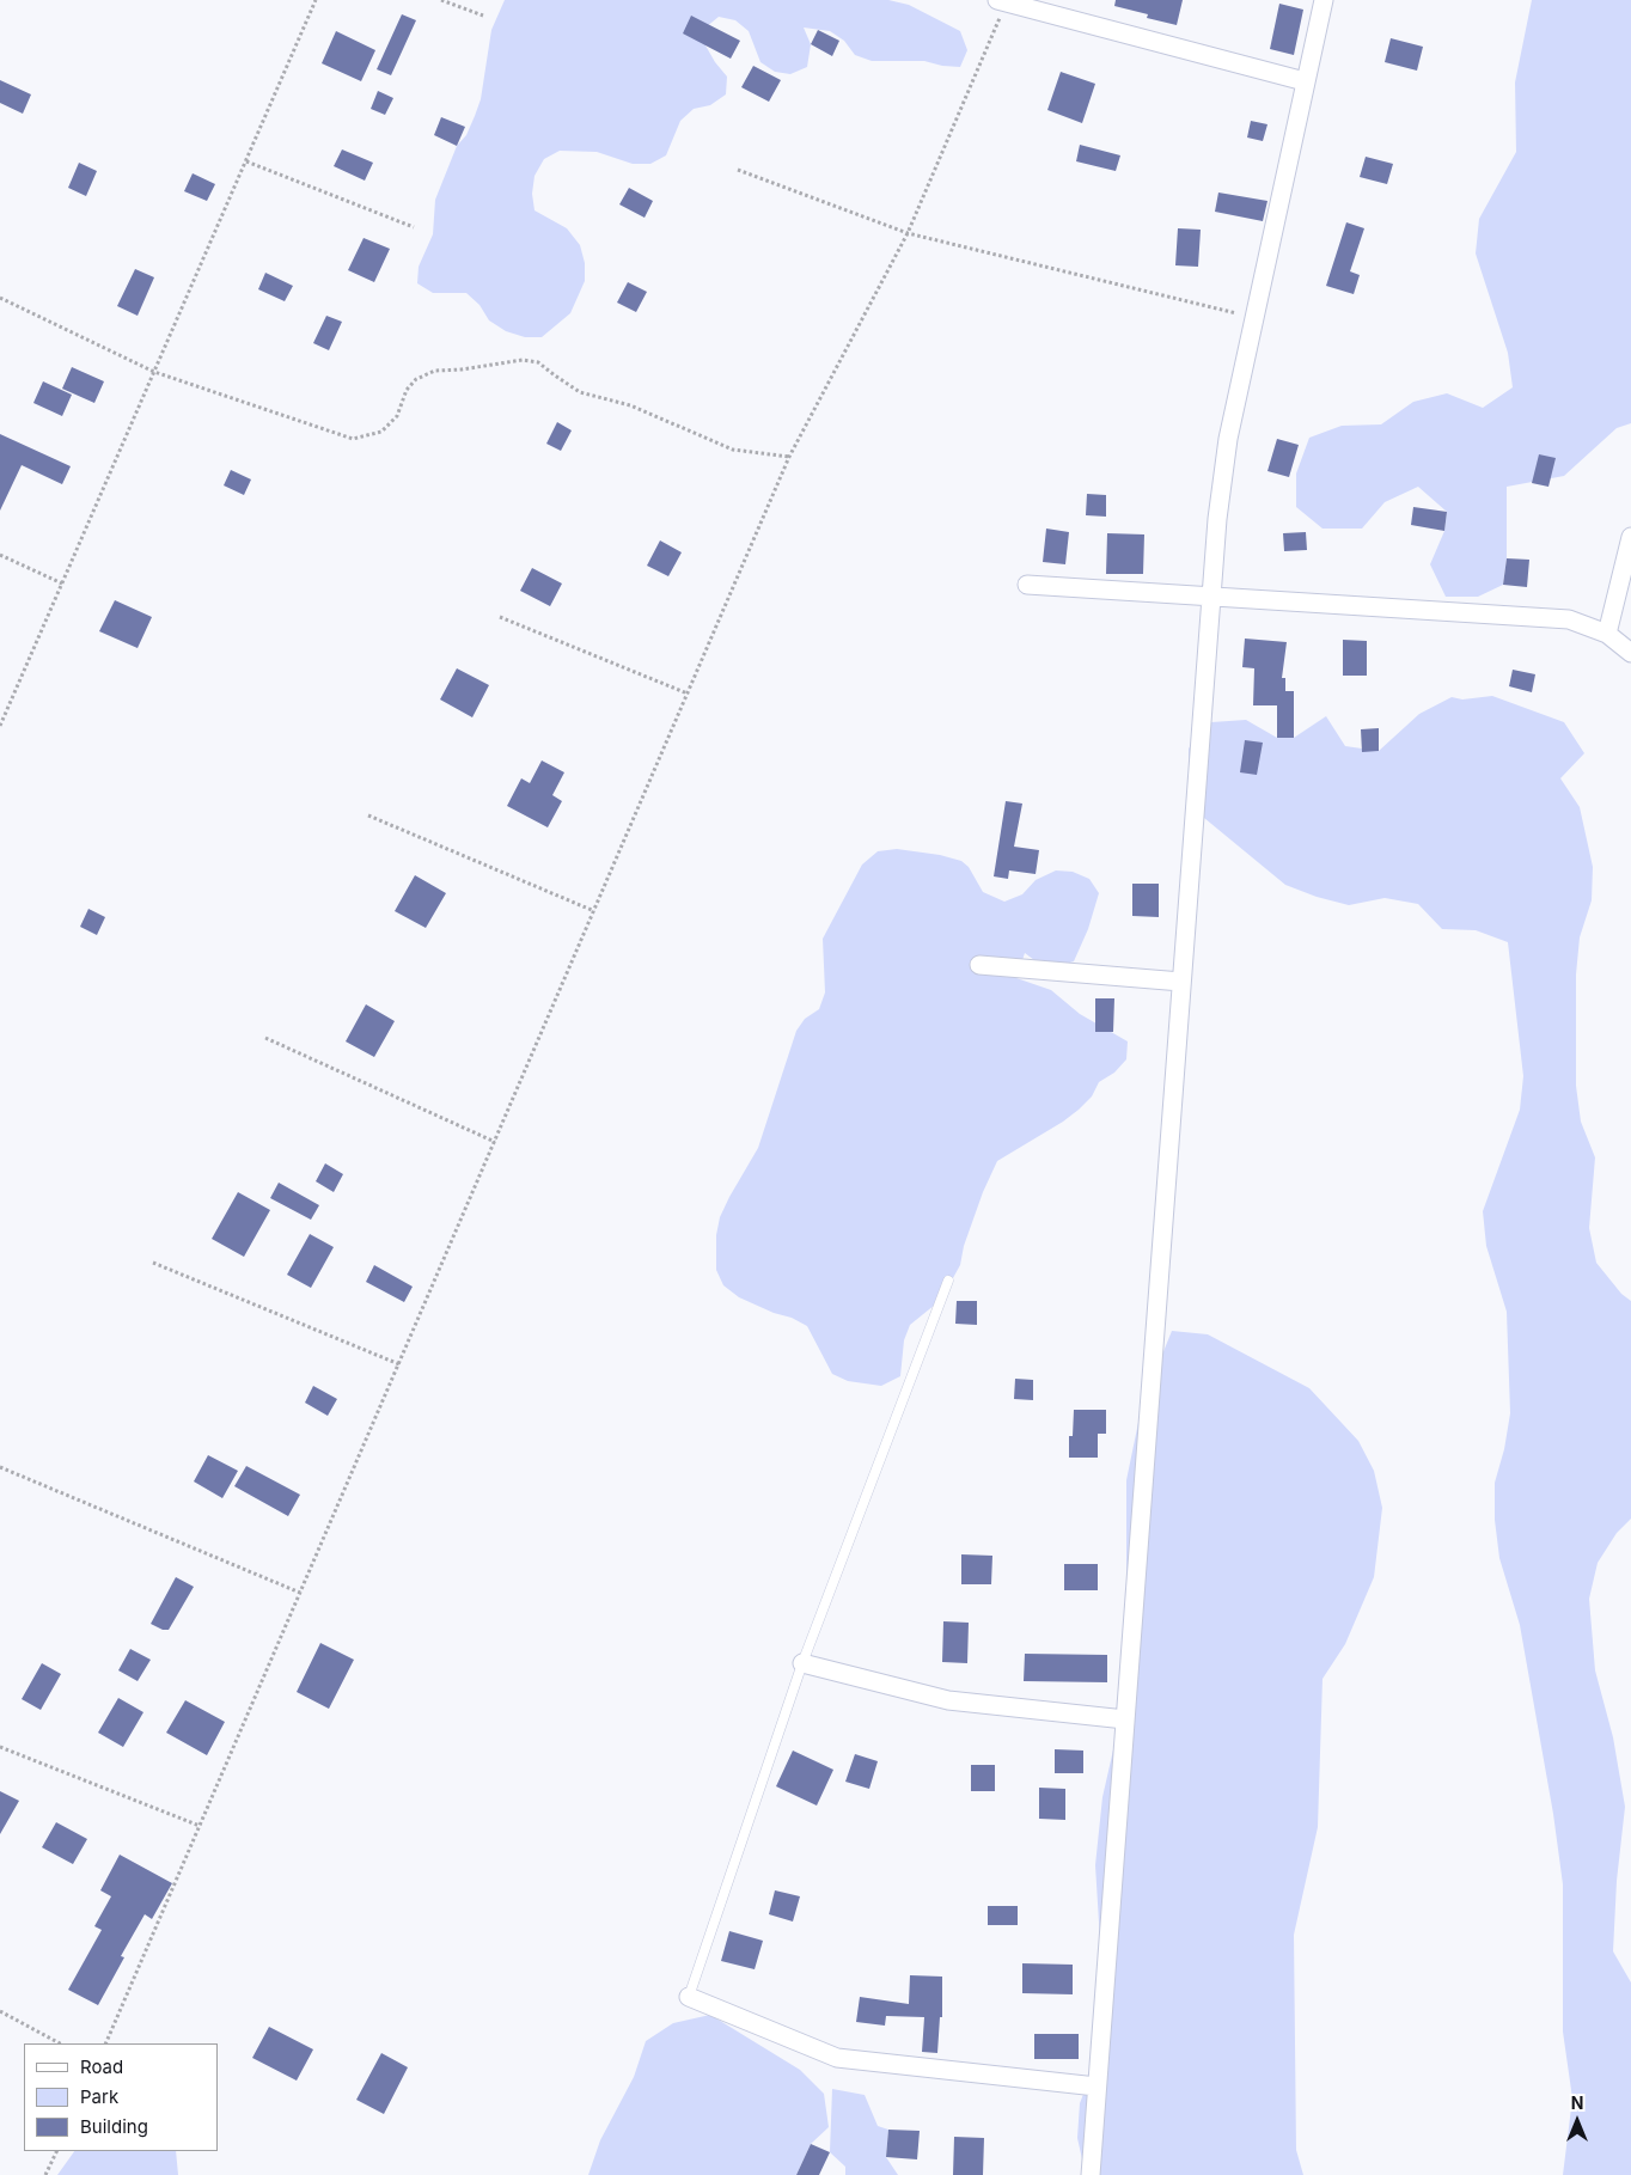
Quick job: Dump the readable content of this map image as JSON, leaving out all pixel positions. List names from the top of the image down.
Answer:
{
  "legend": ["Road", "Park", "Building"],
  "north": "top"
}
